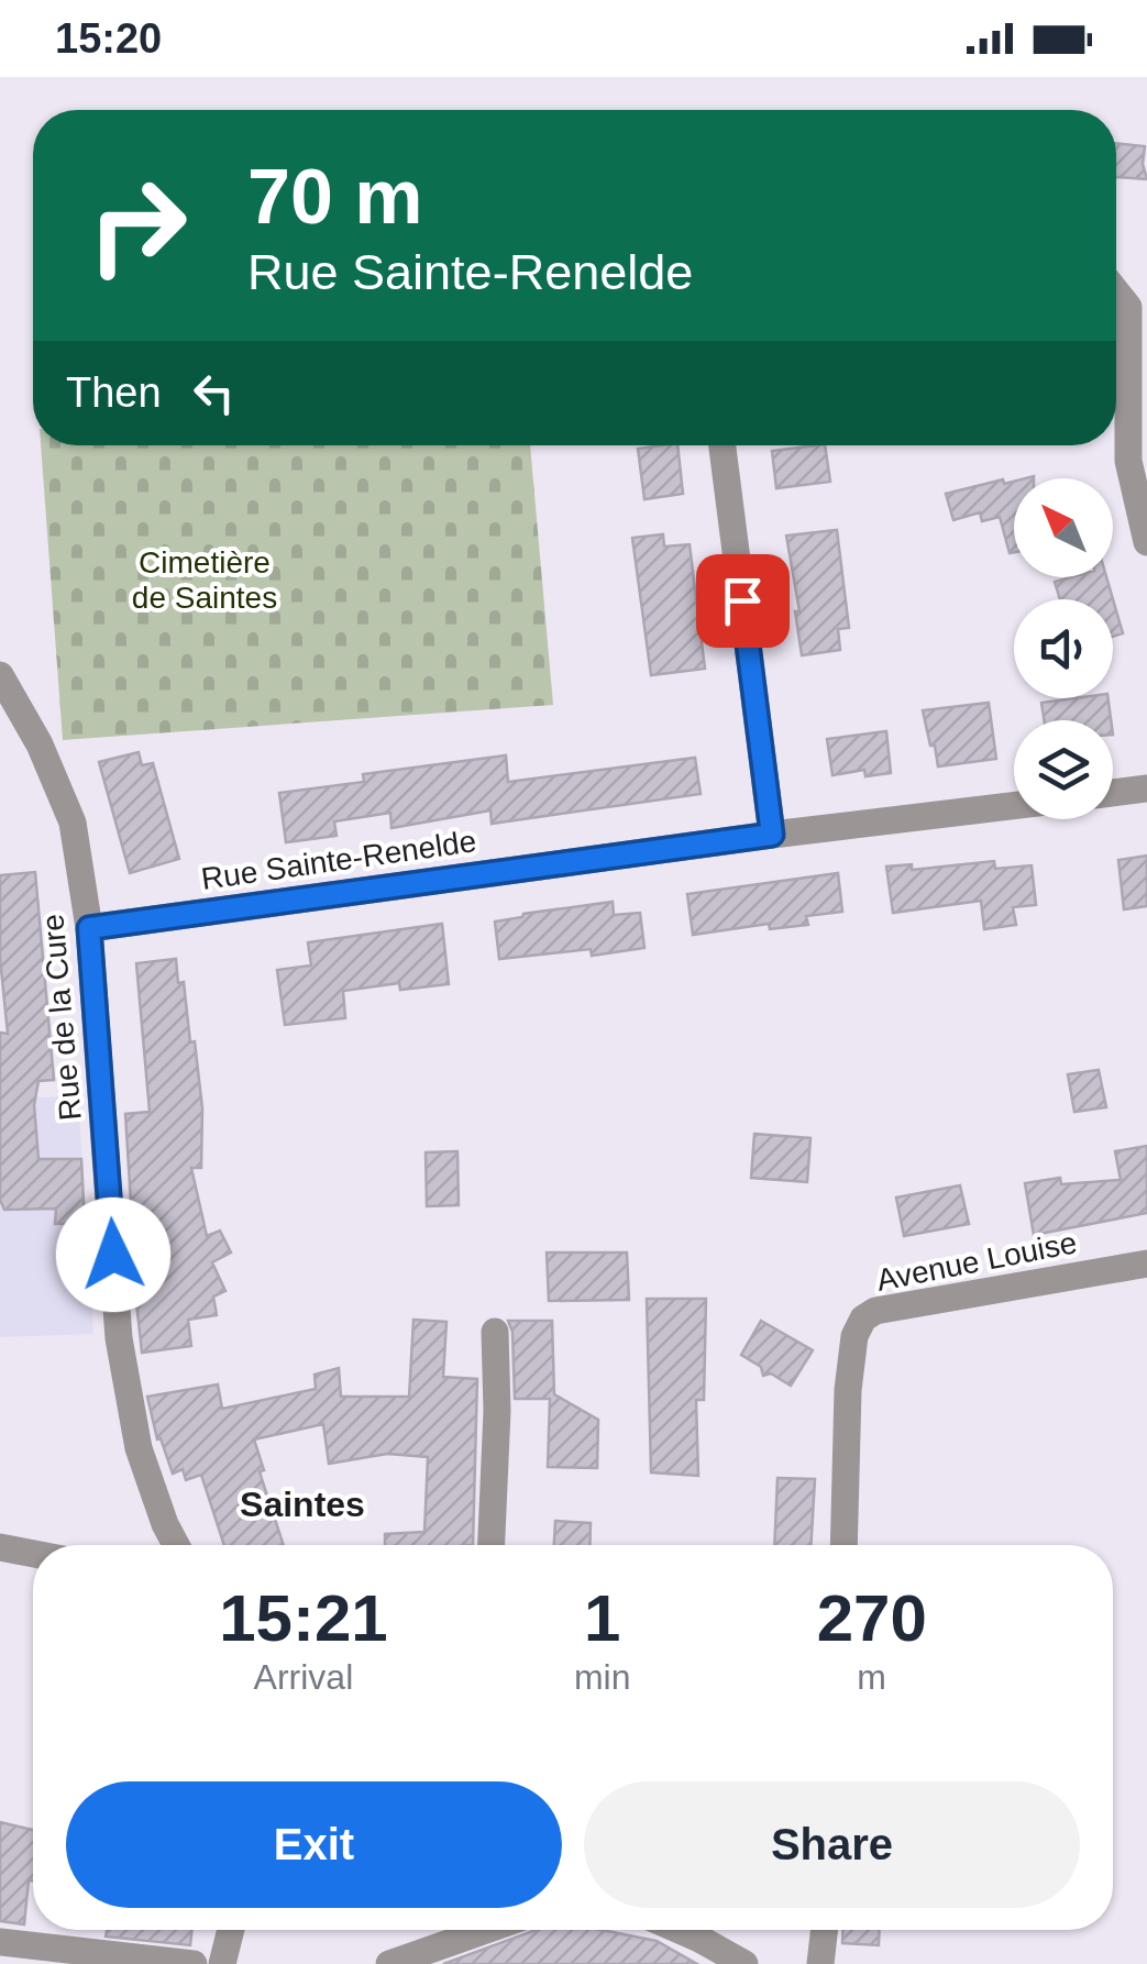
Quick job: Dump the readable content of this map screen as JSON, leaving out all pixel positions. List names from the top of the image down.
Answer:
{
  "streets": {
    "street": ["Rue Sainte-Renelde", "Rue de la Cure", "Avenue Louise"]
  },
  "crossings": [
    ["Rue Sainte-Renelde", "Rue de la Cure"]
  ],
  "districts": ["Saintes"],
  "parks": ["Cimetière de Saintes"],
  "north": "top left",
  "page": {
    "status": "15:20",
    "turn": ["70 m", "Rue Sainte-Renelde"],
    "then": "Then",
    "eta": [
      "15:21",
      "Arrival",
      "1",
      "min",
      "270",
      "m"
    ],
    "buttons": ["Exit", "Share"]
  }
}
